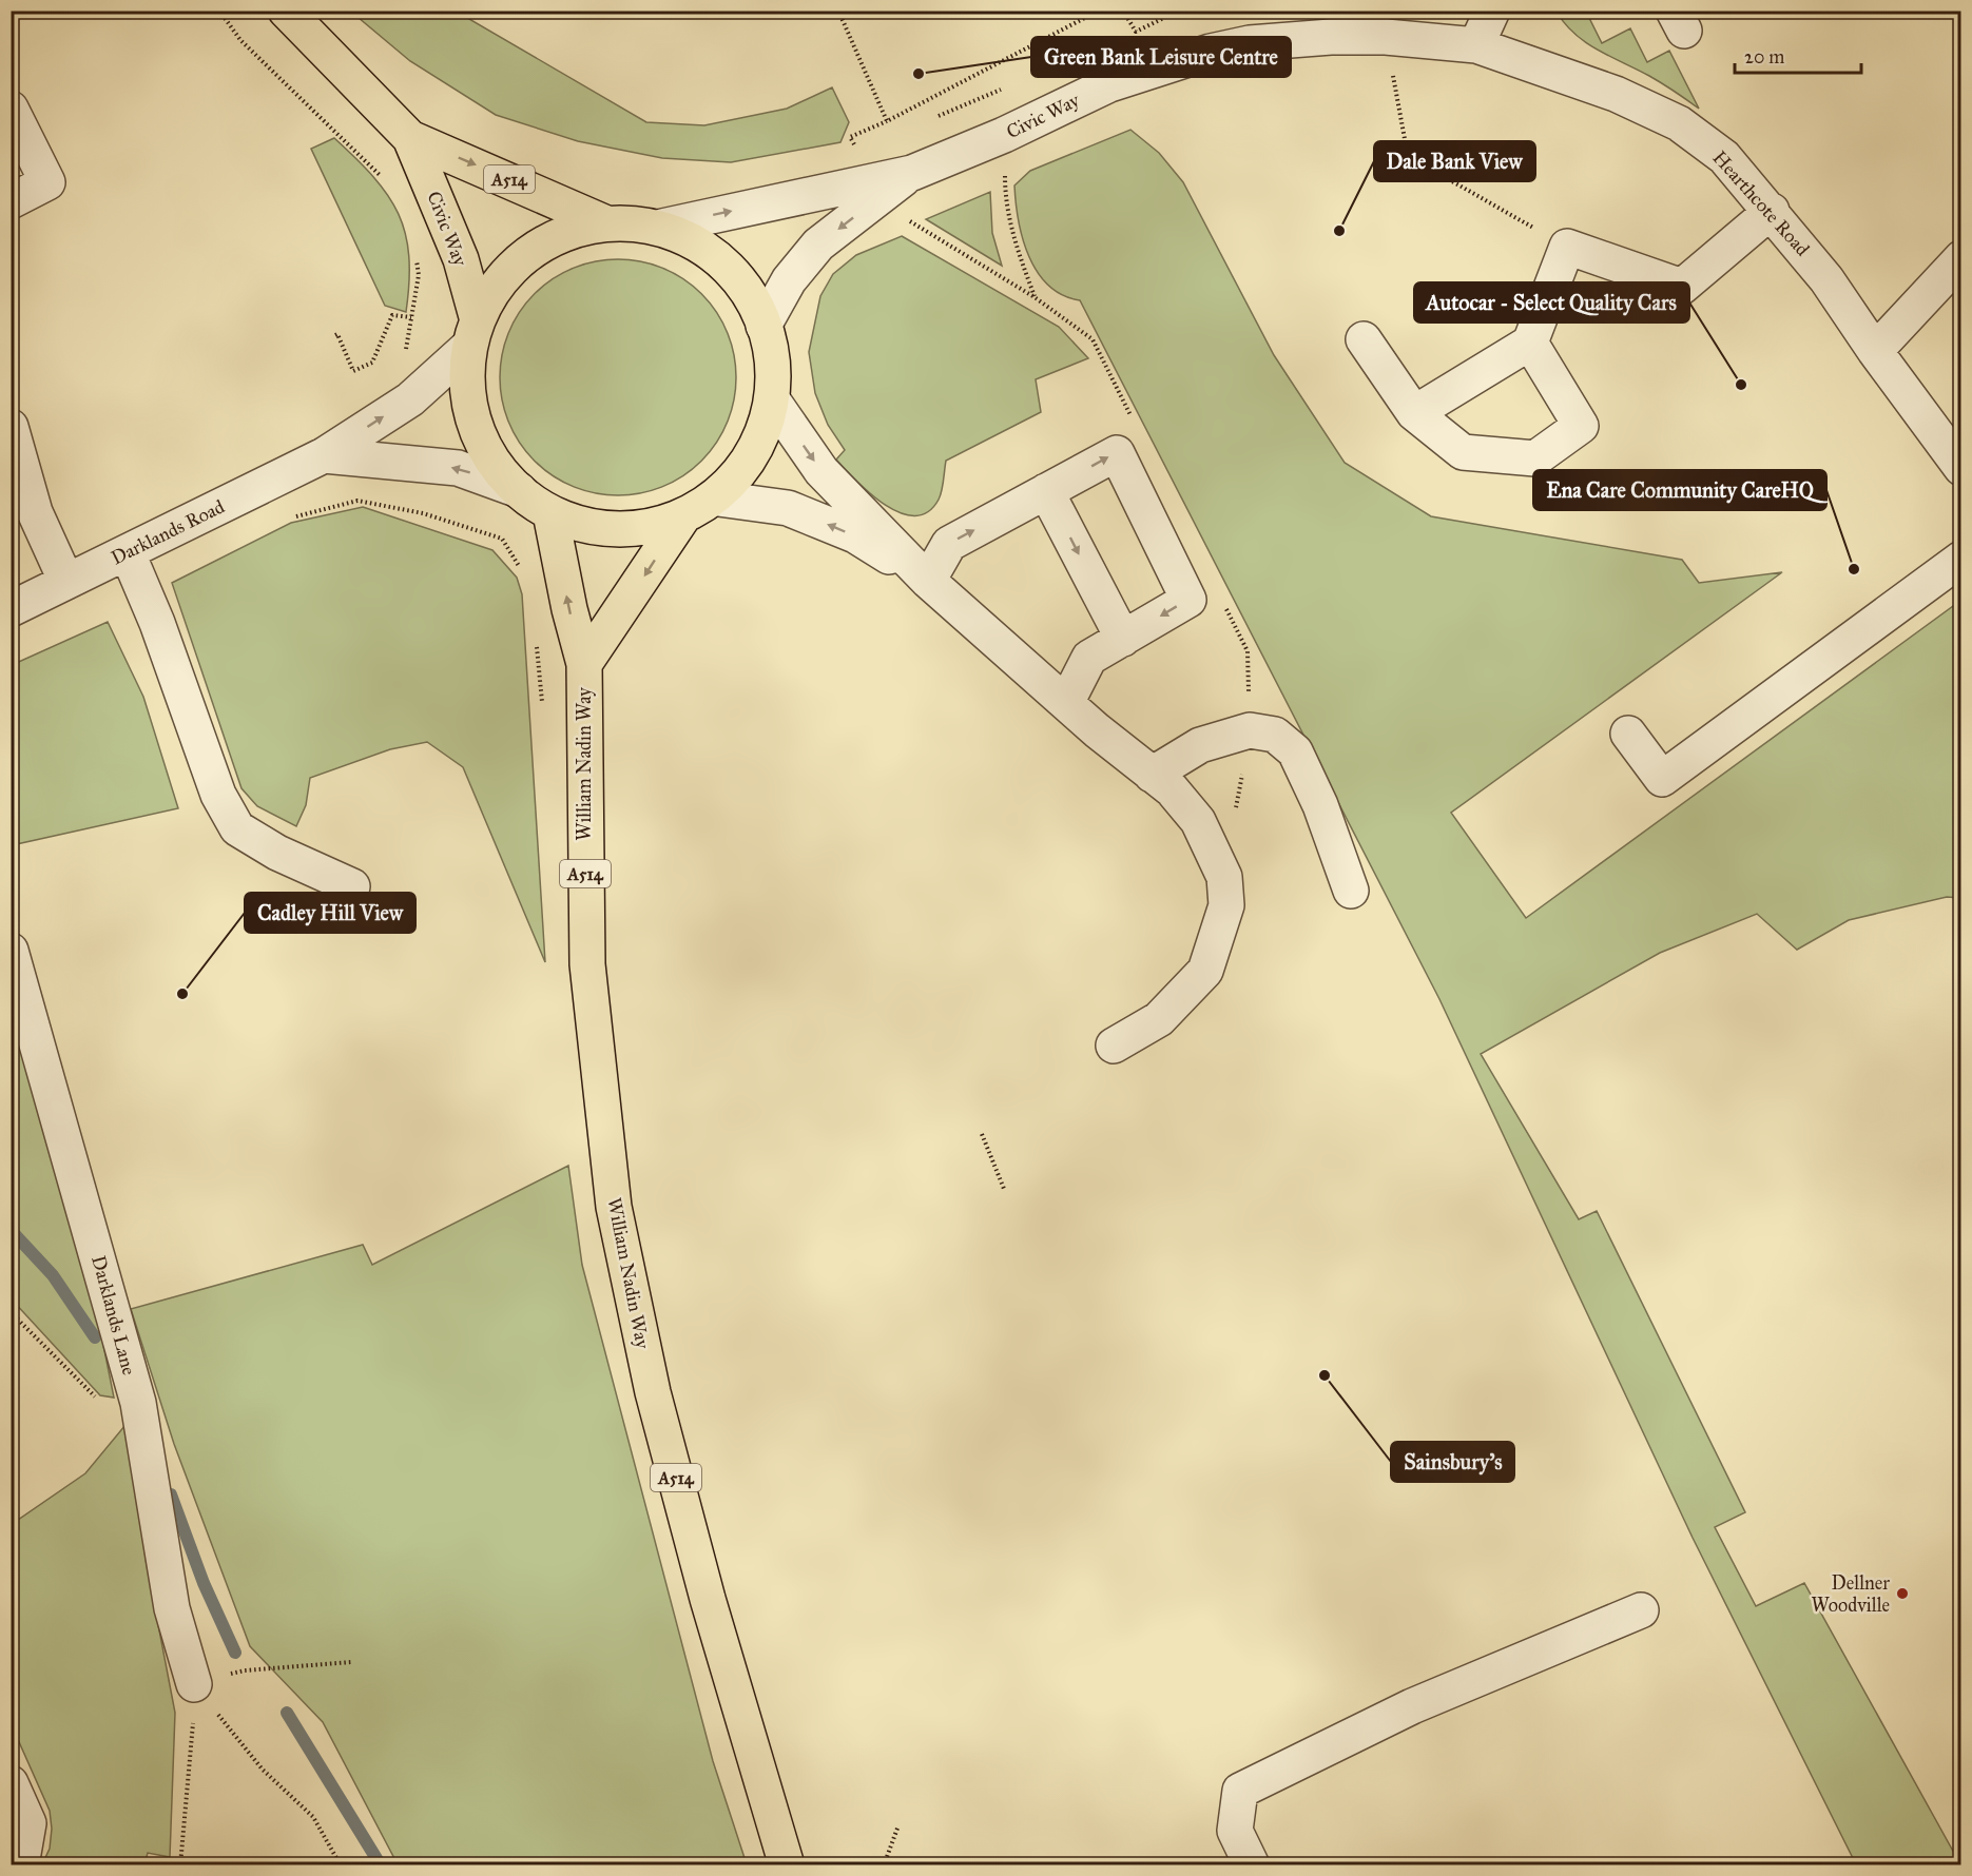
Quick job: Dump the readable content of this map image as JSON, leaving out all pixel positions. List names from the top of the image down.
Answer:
{
  "streets": {
    "main road": ["Civic Way", "A514", "William Nadin Way"],
    "street": ["Hearthcote Road", "Darklands Road", "Darklands Lane"]
  },
  "crossings": [
    ["Civic Way", "Hearthcote Road"],
    ["Civic Way", "Darklands Road"]
  ],
  "one_way": ["Darklands Road"],
  "places": [
    "Green Bank Leisure Centre",
    "Dale Bank View",
    "Autocar - Select Quality Cars",
    "Ena Care Community CareHQ",
    "Cadley Hill View",
    "Sainsbury's",
    "Dellner Woodville"
  ],
  "scale_bar": "20 m"
}
